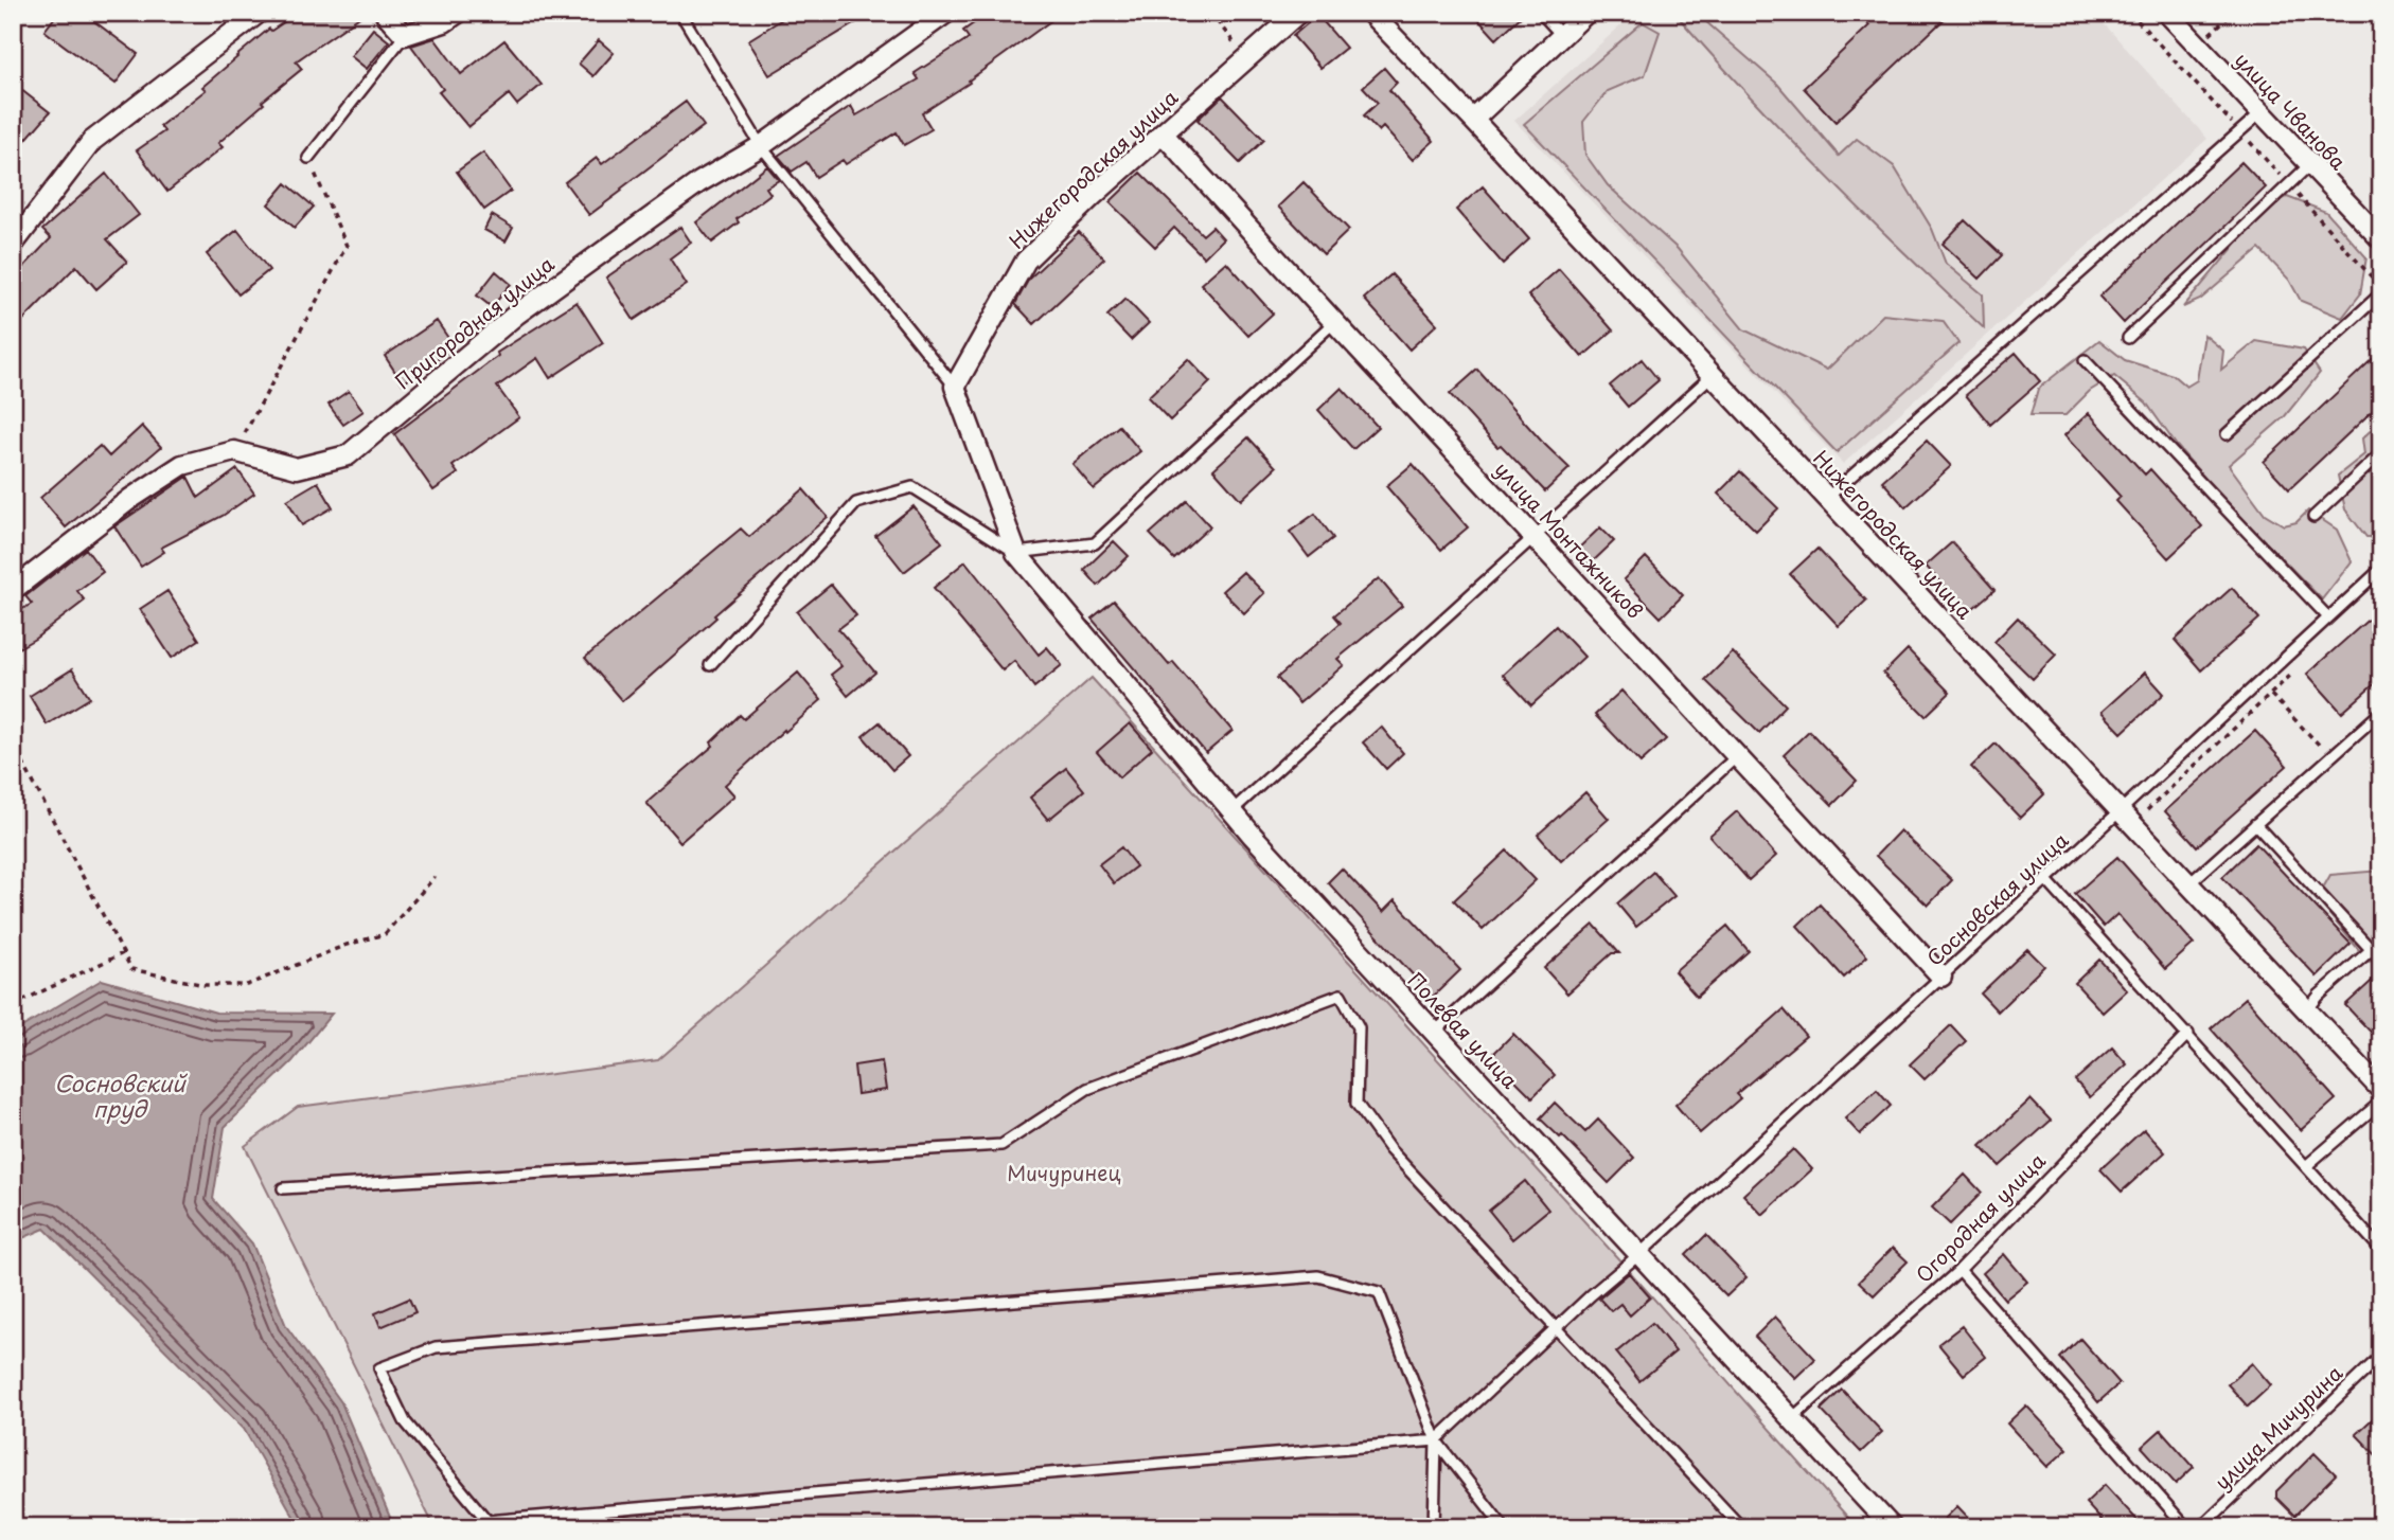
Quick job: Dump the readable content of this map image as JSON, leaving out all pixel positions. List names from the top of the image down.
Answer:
{
  "streets": {
    "street": [
      "улица Чванова",
      "Нижегородская улица",
      "Пригородная улица",
      "улица Монтажников",
      "Полевая улица"
    ],
    "lane": ["Сосновская улица", "Огородная улица", "улица Мичурина"]
  },
  "crossings": [
    ["Нижегородская улица", "улица Монтажников"],
    ["Нижегородская улица", "Сосновская улица"],
    ["улица Монтажников", "Сосновская улица"],
    ["Сосновская улица", "Полевая улица"],
    ["Полевая улица", "Огородная улица"]
  ],
  "water": ["Сосновский пруд"],
  "parks": ["Мичуринец"]
}
